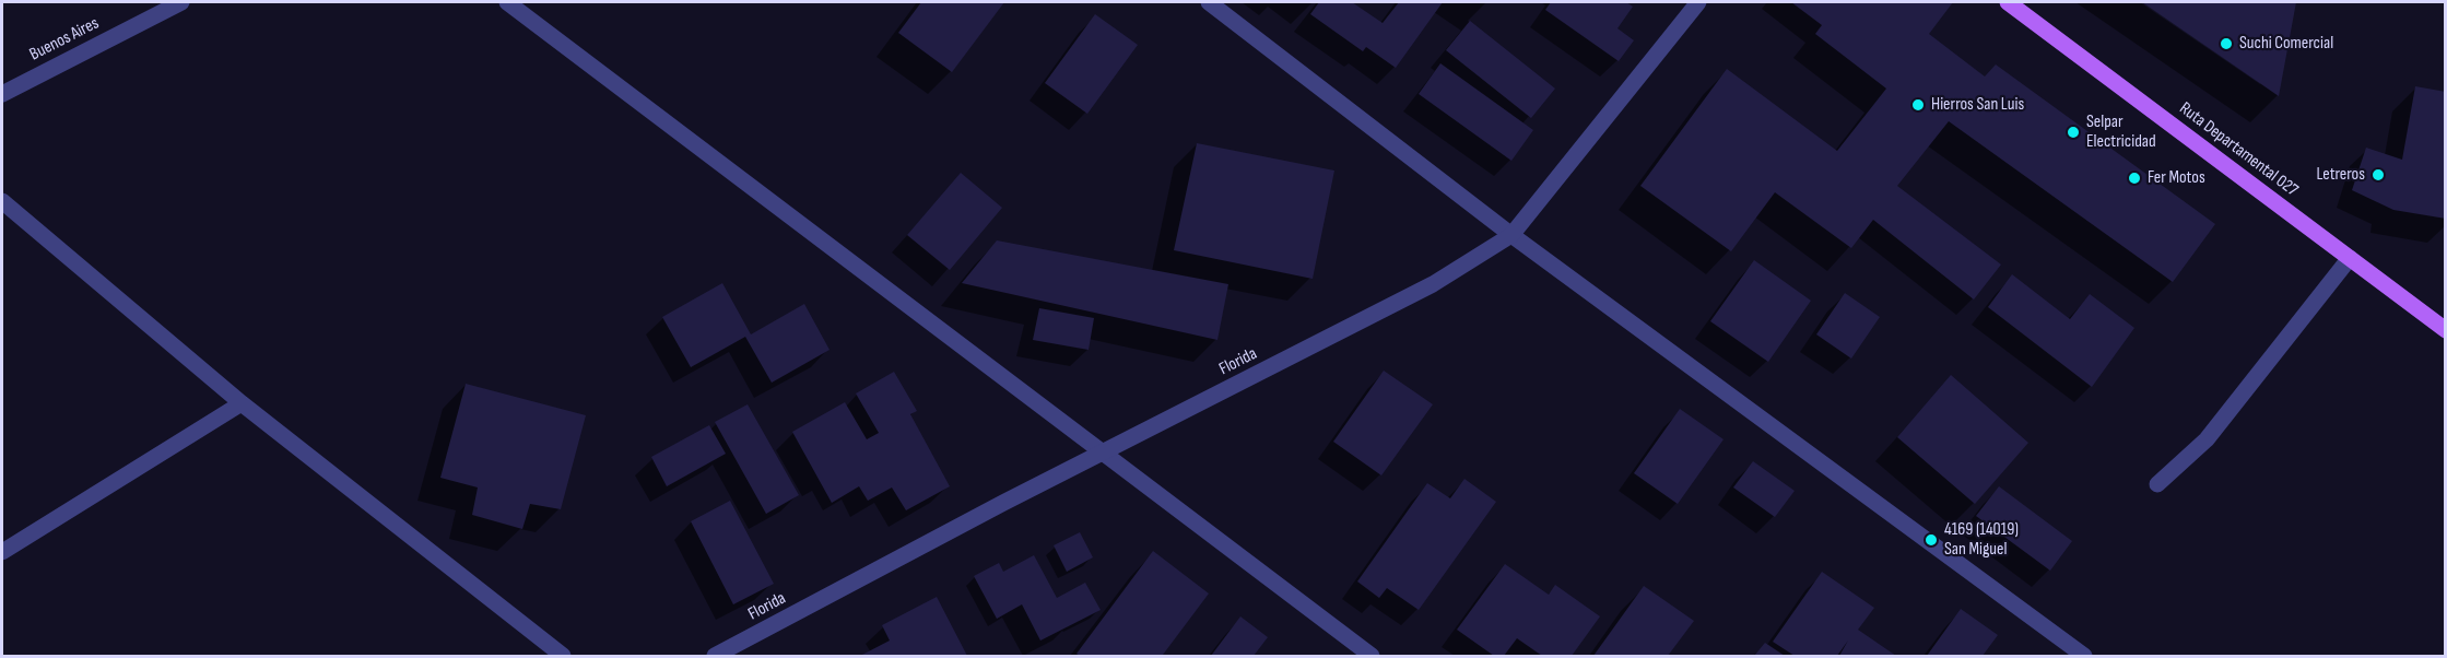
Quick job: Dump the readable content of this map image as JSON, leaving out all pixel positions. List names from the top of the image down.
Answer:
{
  "streets": {
    "main road": ["Ruta Departamental 027"],
    "street": ["Buenos Aires", "Florida"]
  },
  "places": [
    "Suchi Comercial",
    "Hierros San Luis",
    "Selpar Electricidad",
    "Letreros",
    "Fer Motos",
    "4169 (14019) San Miguel"
  ]
}
